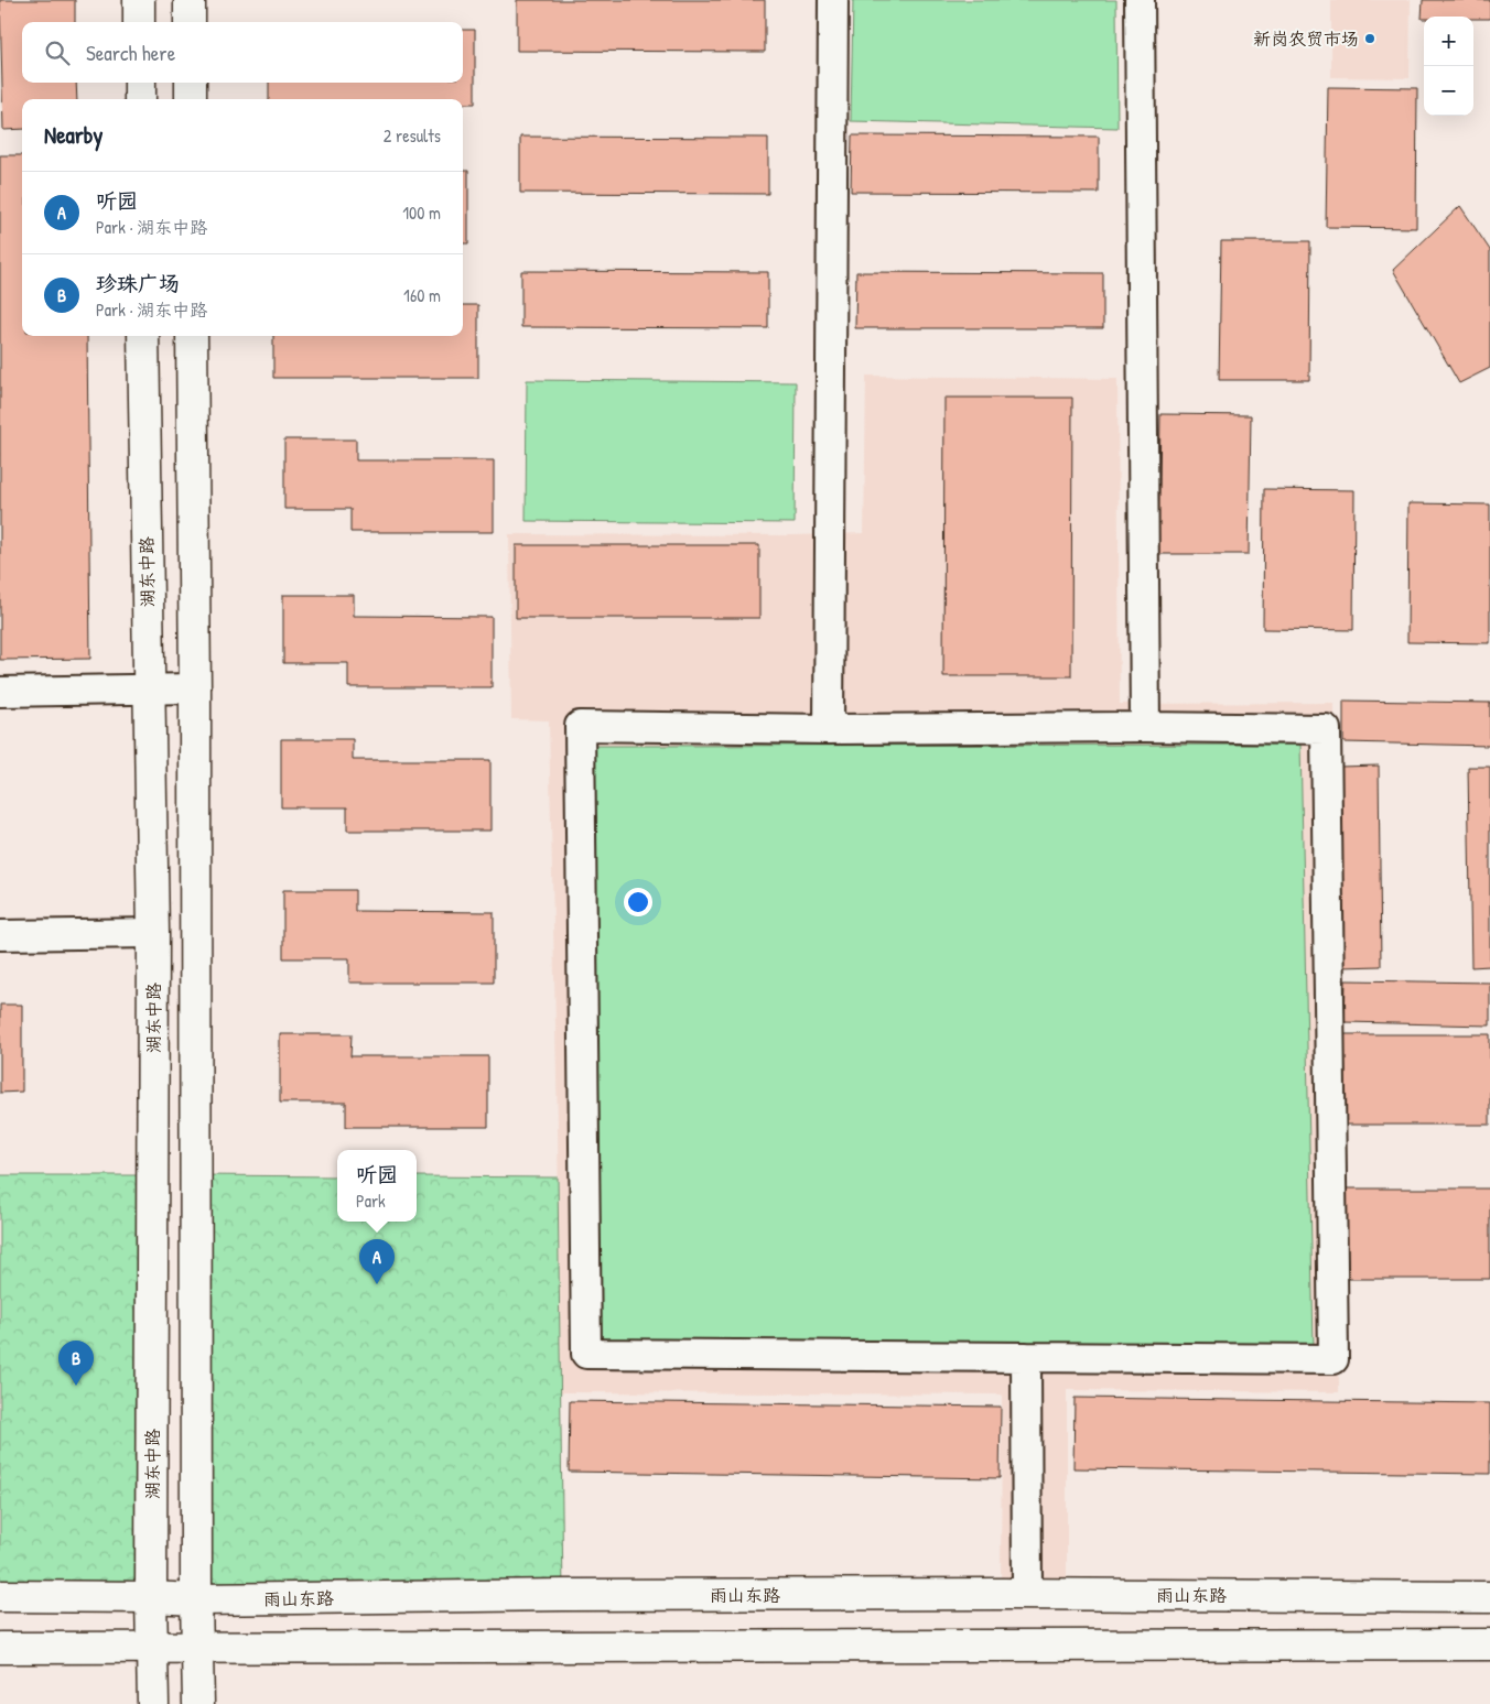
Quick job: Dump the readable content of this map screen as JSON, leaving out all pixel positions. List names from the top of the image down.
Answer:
{
  "streets": {
    "main road": ["湖东中路", "雨山东路"]
  },
  "crossings": [
    ["湖东中路", "雨山东路"]
  ],
  "places": ["新岗农贸市场"],
  "page": {
    "map_buttons": ["+", "−"],
    "search": "Search here",
    "heading": ["Nearby", "2 results"],
    "list": [
      {
        "mark": "A",
        "name": "听园",
        "note": "Park · 湖东中路",
        "value": "100 m"
      },
      {
        "mark": "B",
        "name": "珍珠广场",
        "note": "Park · 湖东中路",
        "value": "160 m"
      }
    ],
    "popup": ["听园", "Park"],
    "pins": ["A", "B"]
  }
}
